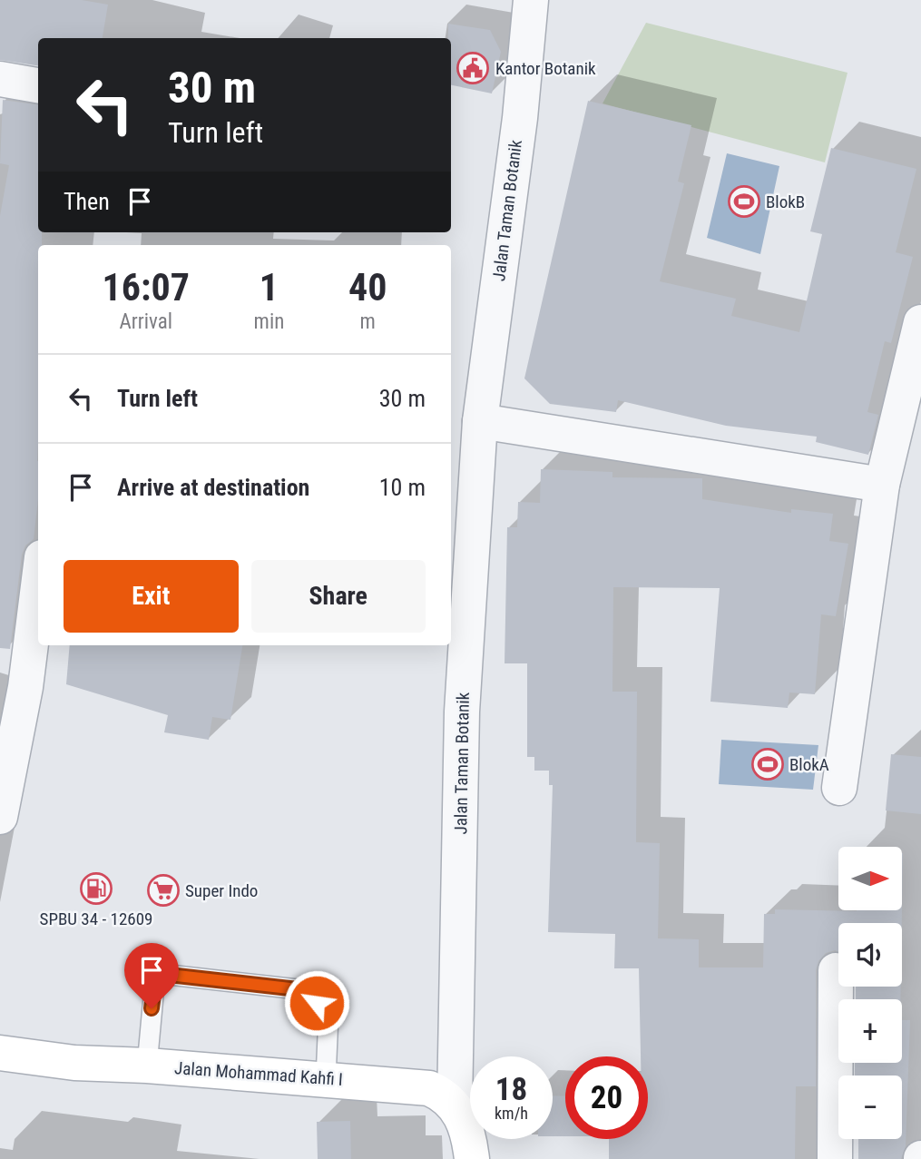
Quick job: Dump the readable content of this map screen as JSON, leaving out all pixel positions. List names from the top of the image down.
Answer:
{
  "streets": {
    "main road": ["Jalan Mohammad Kahfi I"],
    "street": ["Jalan Taman Botanik"]
  },
  "crossings": [
    ["Jalan Taman Botanik", "Jalan Mohammad Kahfi I"]
  ],
  "places": {
    "public building": ["Kantor Botanik"],
    "sports": ["BlokB", "BlokA"],
    "fuel station": ["SPBU 34 - 12609"],
    "supermarket": ["Super Indo"]
  },
  "north": "right",
  "page": {
    "turn": ["30 m", "Turn left"],
    "then": "Then",
    "eta": [
      "16:07",
      "Arrival",
      "1",
      "min",
      "40",
      "m"
    ],
    "list": [
      {
        "name": "Turn left",
        "value": "30 m"
      },
      {
        "name": "Arrive at destination",
        "value": "10 m"
      }
    ],
    "buttons": ["Exit", "Share"],
    "map_buttons": ["+", "−"],
    "speed": "18 km/h",
    "limit": "20"
  }
}
